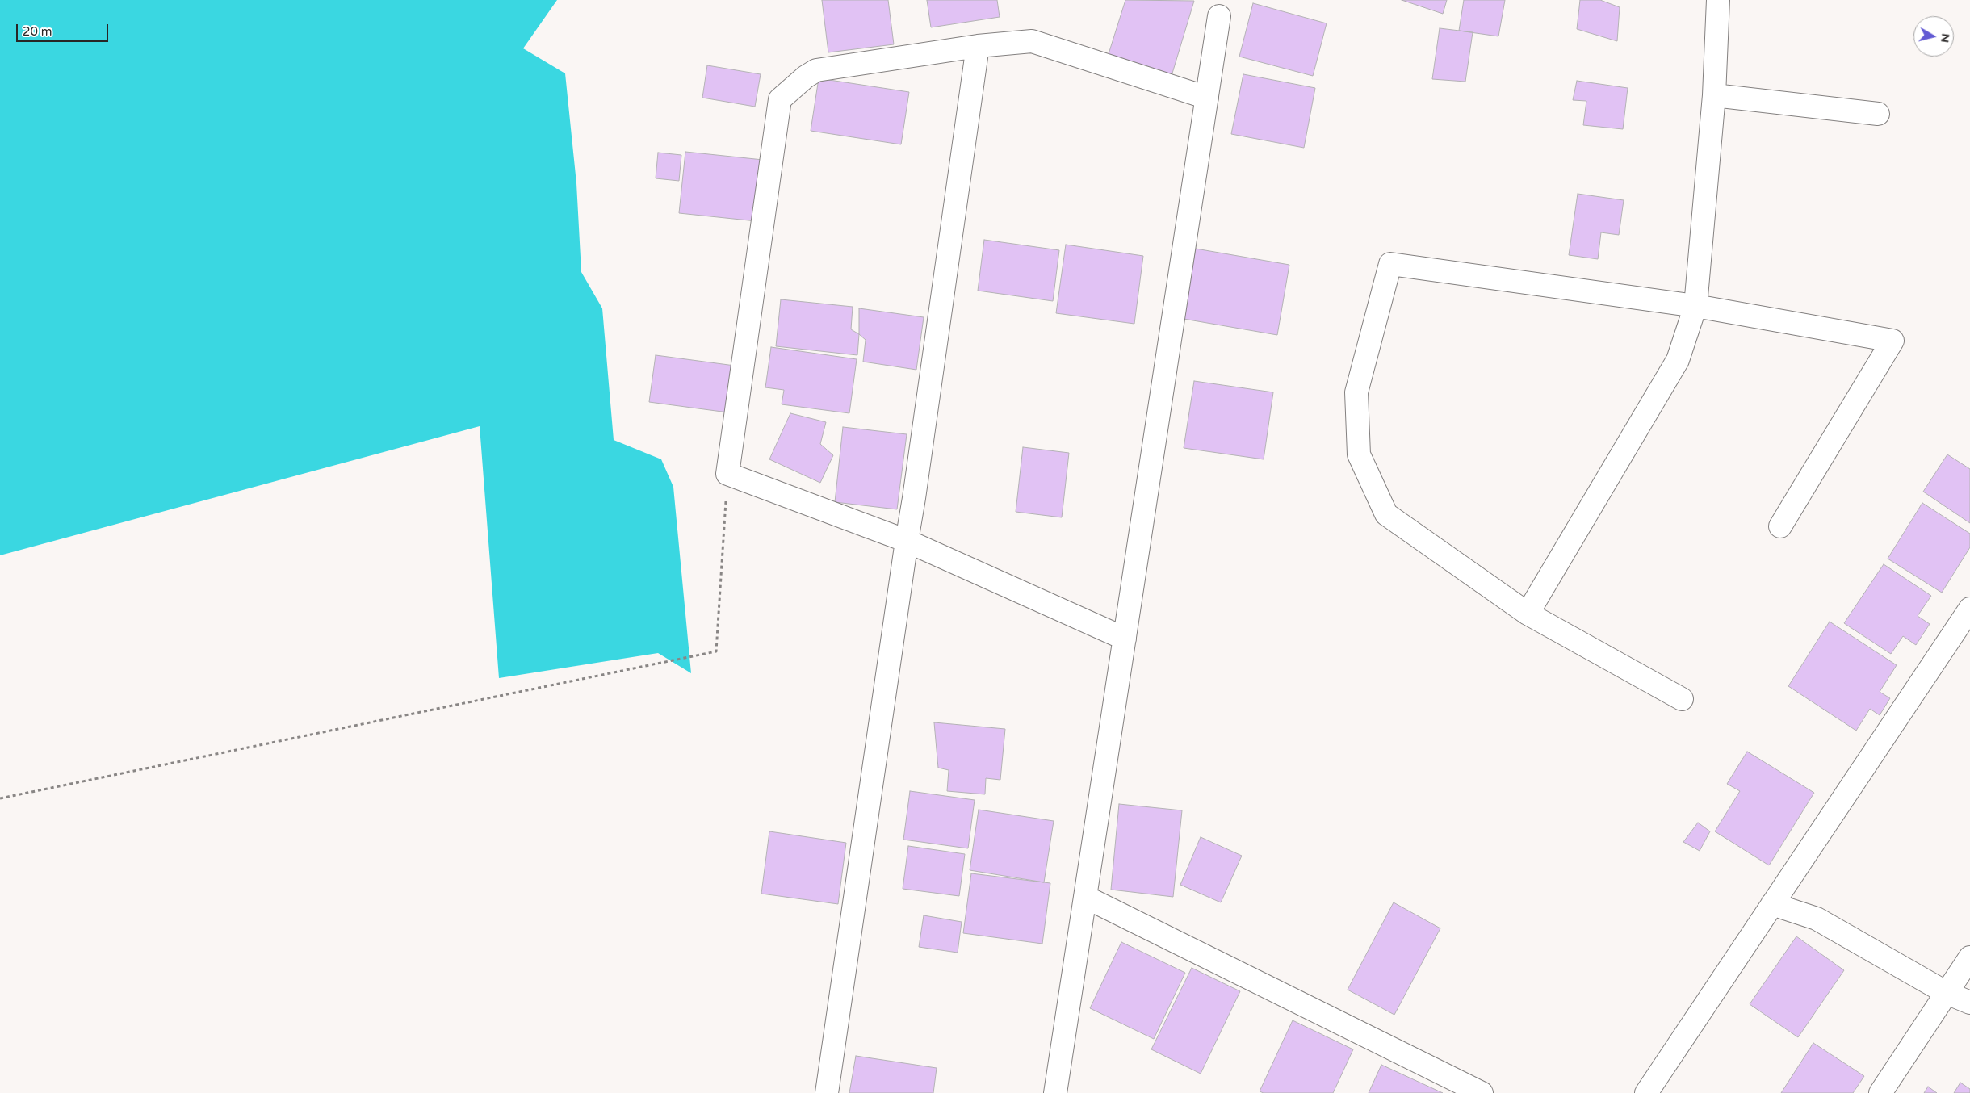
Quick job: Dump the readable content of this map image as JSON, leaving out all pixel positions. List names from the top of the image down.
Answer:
{
  "scale_bar": "20 m",
  "north": "right"
}
